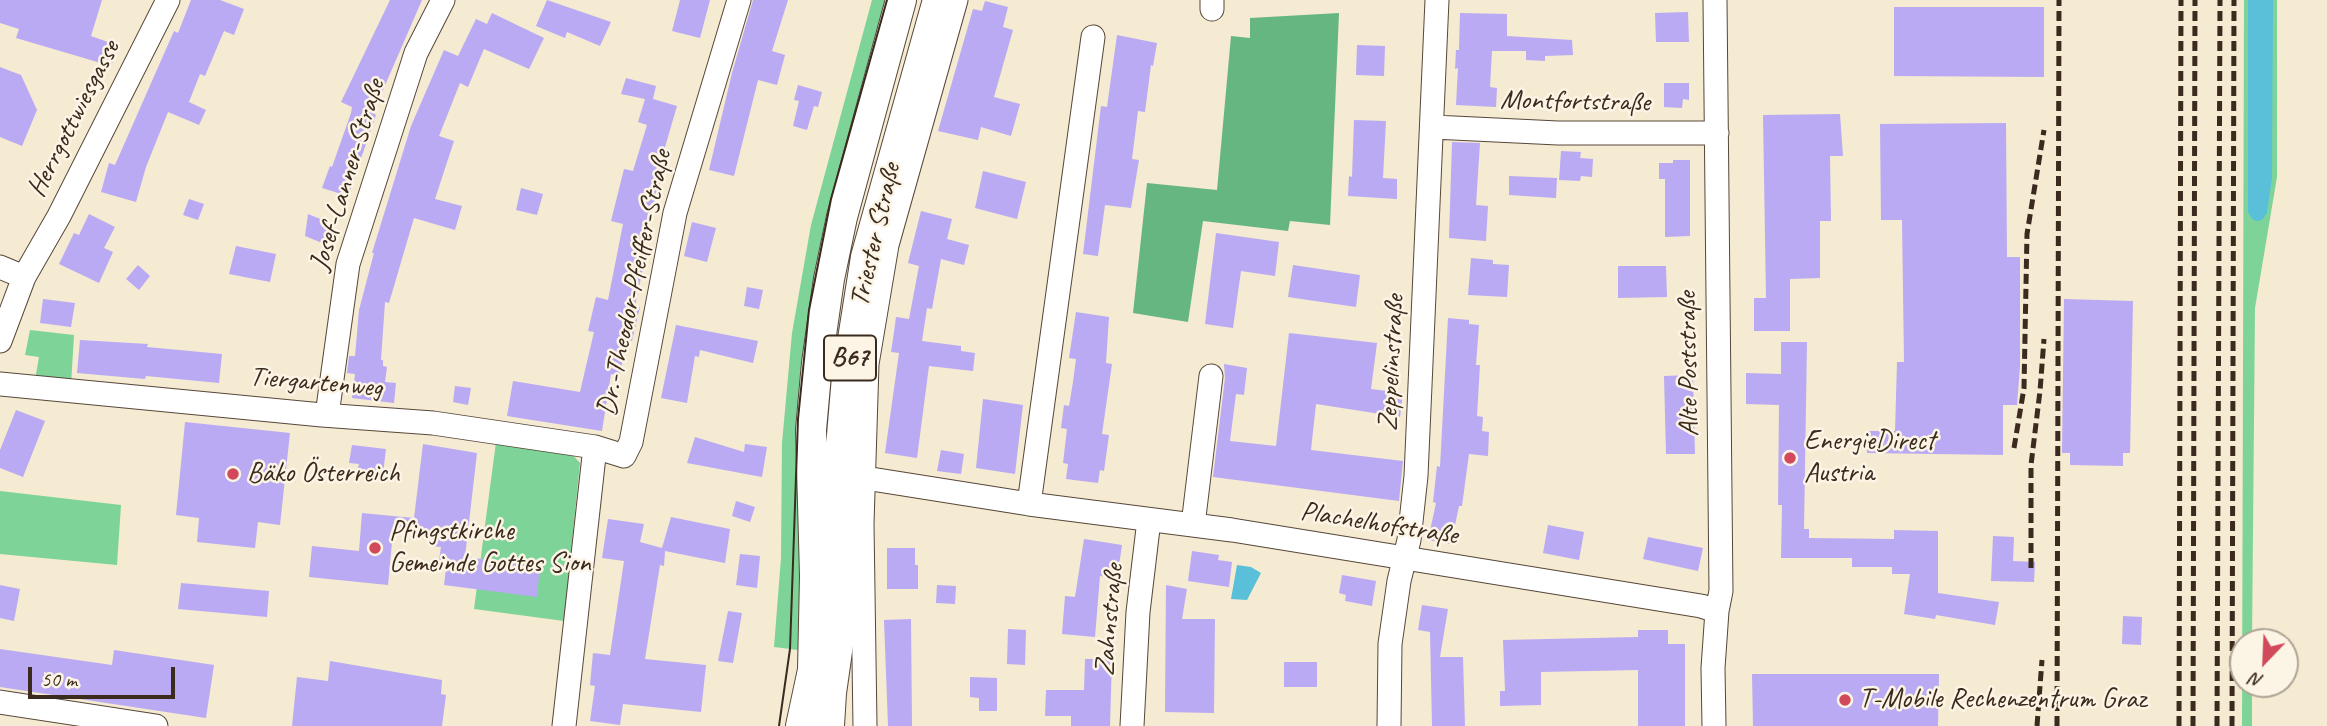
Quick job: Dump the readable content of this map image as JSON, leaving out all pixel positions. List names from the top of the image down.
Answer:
{
  "streets": {
    "main road": ["Triester Straße", "B67"],
    "street": [
      "Montfortstraße",
      "Herrgottwiesgasse",
      "Josef-Lanner-Straße",
      "Dr.-Theodor-Pfeiffer-Straße",
      "Zeppelinstraße",
      "Alte Poststraße",
      "Tiergartenweg",
      "Plachelhofstraße",
      "Zahnstraße"
    ]
  },
  "crossings": [
    ["Montfortstraße", "Zeppelinstraße"],
    ["Montfortstraße", "Alte Poststraße"],
    ["Josef-Lanner-Straße", "Tiergartenweg"],
    ["Triester Straße", "Plachelhofstraße"],
    ["Dr.-Theodor-Pfeiffer-Straße", "Tiergartenweg"],
    ["Zeppelinstraße", "Plachelhofstraße"],
    ["Alte Poststraße", "Plachelhofstraße"],
    ["Plachelhofstraße", "Zahnstraße"]
  ],
  "places": [
    "EnergieDirect Austria",
    "Bäko Österreich",
    "Pfingstkirche Gemeinde Gottes Sion",
    "T-Mobile Rechenzentrum Graz"
  ],
  "scale_bar": "50 m",
  "north": "bottom left"
}
